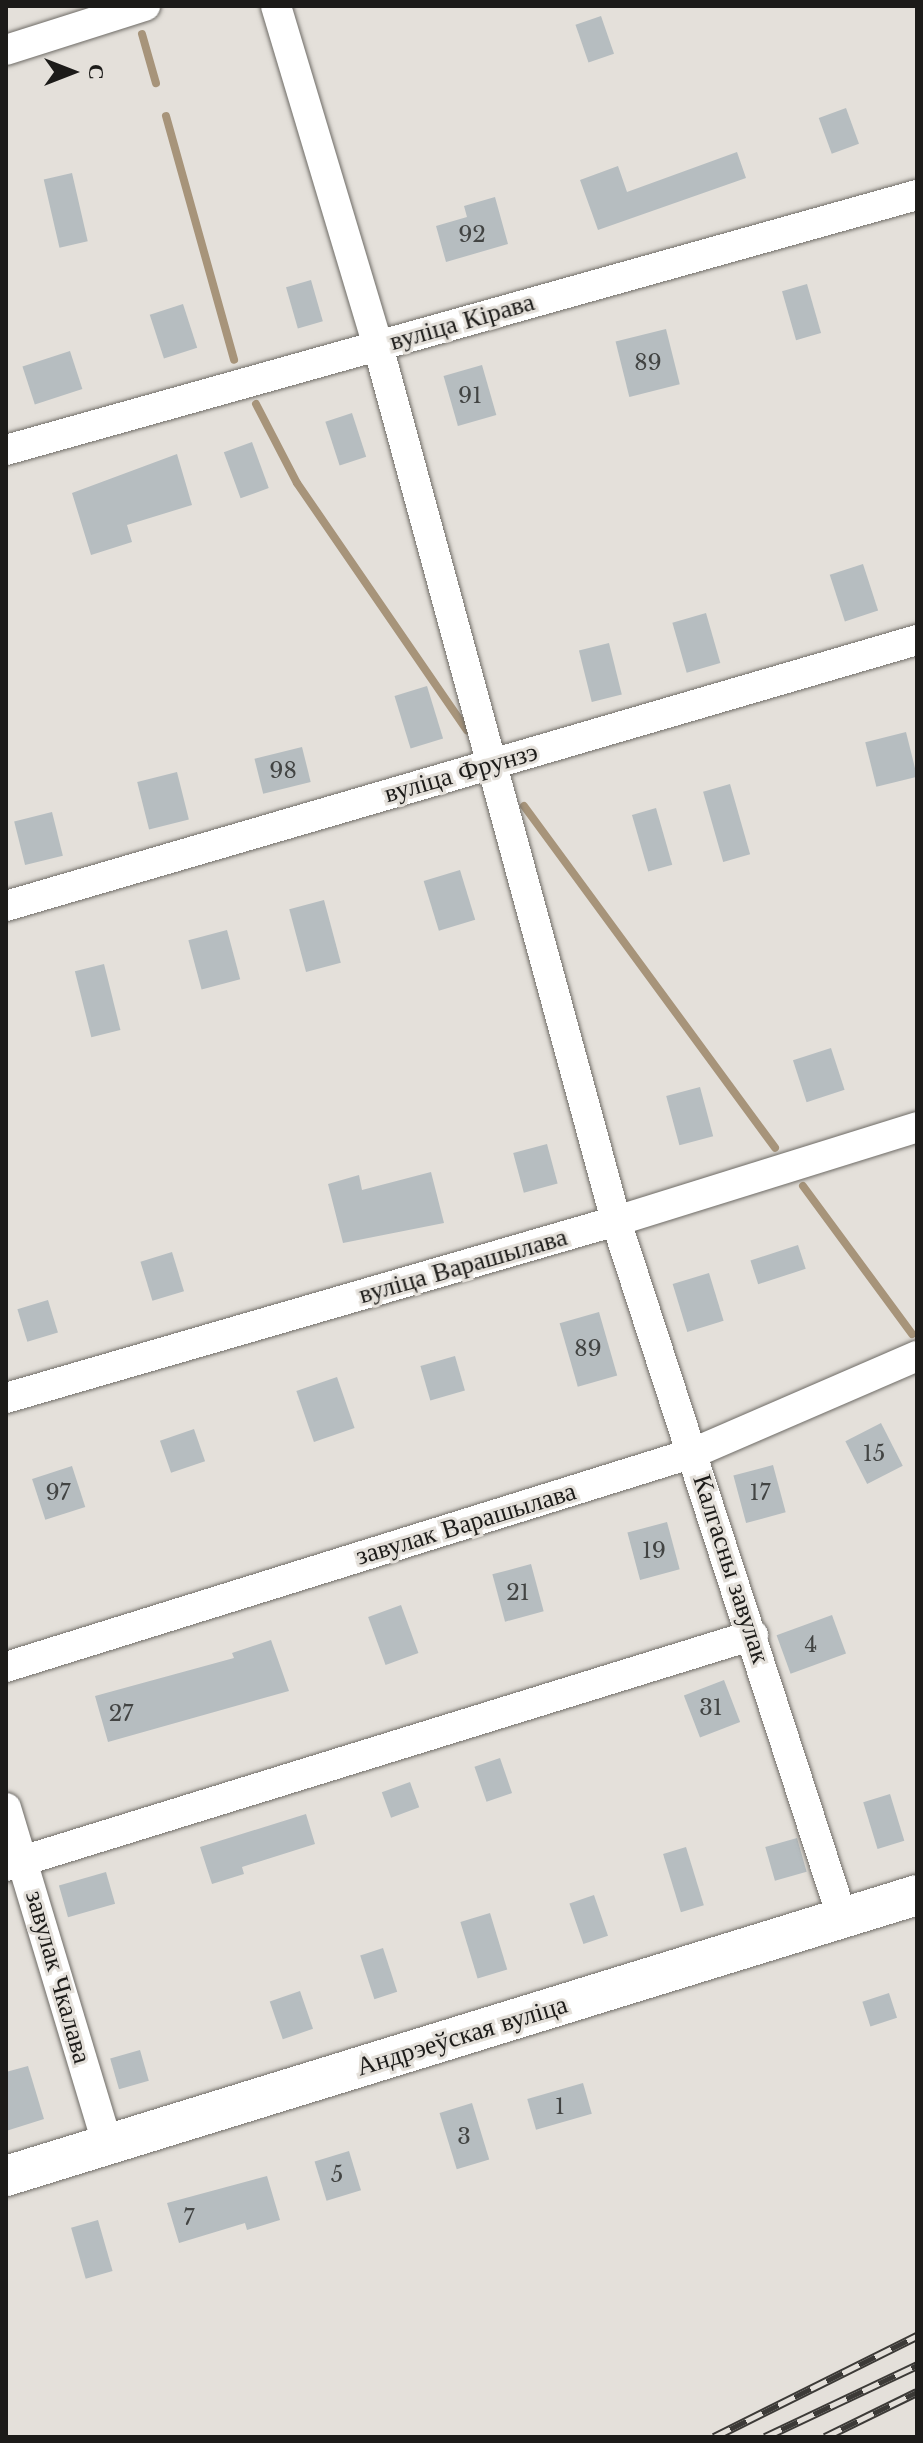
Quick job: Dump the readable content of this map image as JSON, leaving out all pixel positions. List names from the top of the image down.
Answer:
{
  "streets": {
    "main road": ["Андрэеўская вуліца"],
    "street": [
      "вуліца Кірава",
      "вуліца Фрунзэ",
      "вуліца Варашылава",
      "завулак Варашылава",
      "Калгасны завулак",
      "завулак Чкалава"
    ]
  },
  "crossings": [
    ["вуліца Кірава", "Калгасны завулак"],
    ["вуліца Фрунзэ", "Калгасны завулак"],
    ["вуліца Варашылава", "Калгасны завулак"],
    ["завулак Варашылава", "Калгасны завулак"],
    ["Калгасны завулак", "Андрэеўская вуліца"],
    ["завулак Чкалава", "Андрэеўская вуліца"]
  ],
  "house_numbers": [
    "92",
    "89",
    "91",
    "98",
    "89",
    "15",
    "97",
    "17",
    "19",
    "21",
    "4",
    "31",
    "27",
    "1",
    "3",
    "5",
    "7"
  ],
  "north": "right"
}
